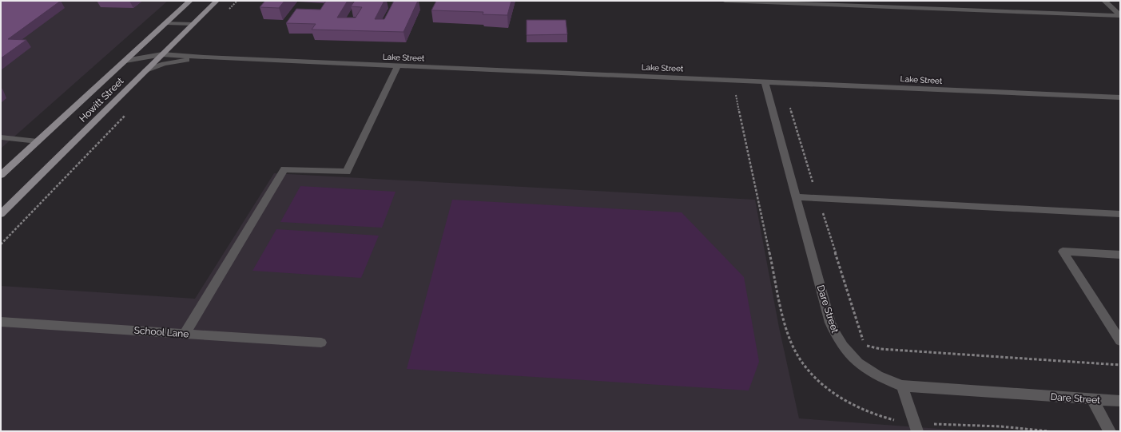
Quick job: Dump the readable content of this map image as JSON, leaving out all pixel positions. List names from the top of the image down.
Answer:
{
  "streets": {
    "main road": ["Howitt Street"],
    "street": ["Lake Street", "Dare Street", "School Lane"]
  },
  "crossings": [
    ["Lake Street", "Howitt Street"],
    ["Lake Street", "Dare Street"]
  ]
}
